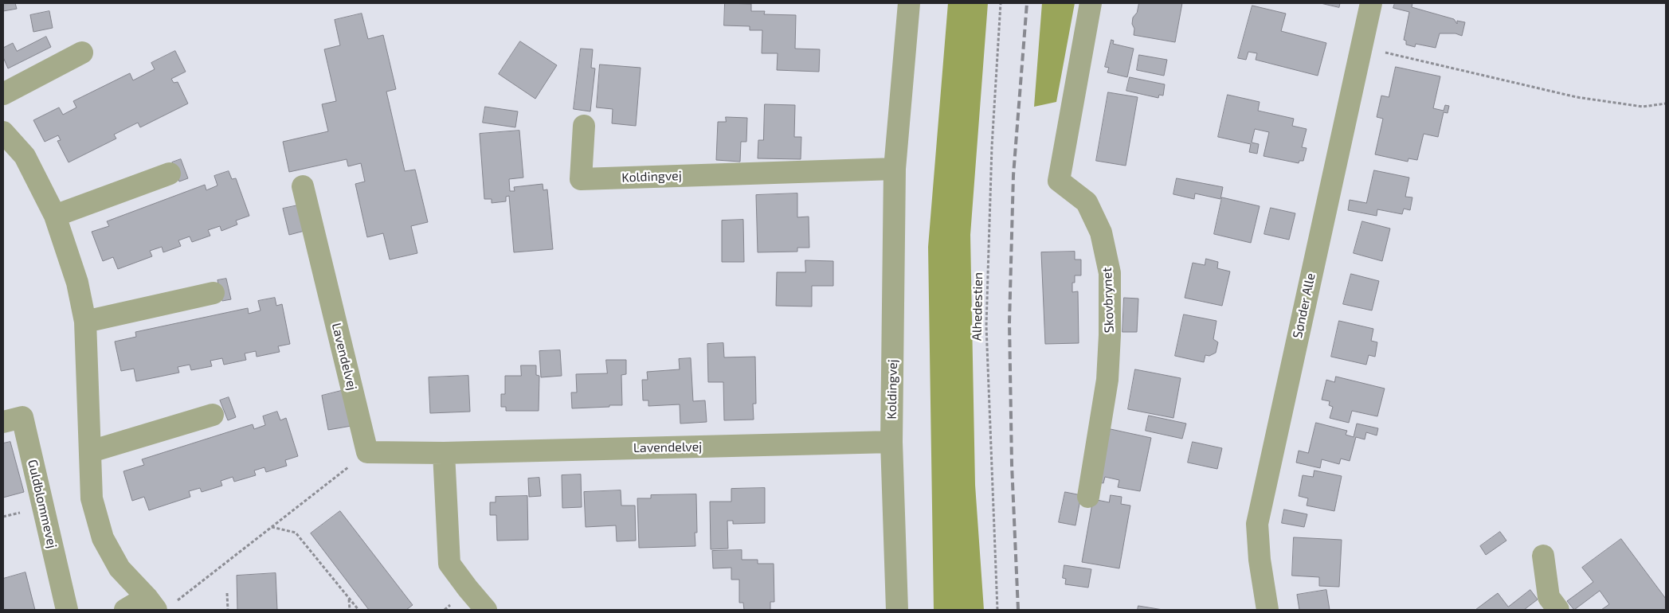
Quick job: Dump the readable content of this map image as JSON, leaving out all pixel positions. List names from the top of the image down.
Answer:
{
  "streets": {
    "street": [
      "Koldingvej",
      "Skovbrynet",
      "Sønder Alle",
      "Lavendelvej",
      "Guldblommevej"
    ],
    "path": ["Alhedestien"]
  },
  "crossings": [
    ["Koldingvej", "Lavendelvej"]
  ]
}
